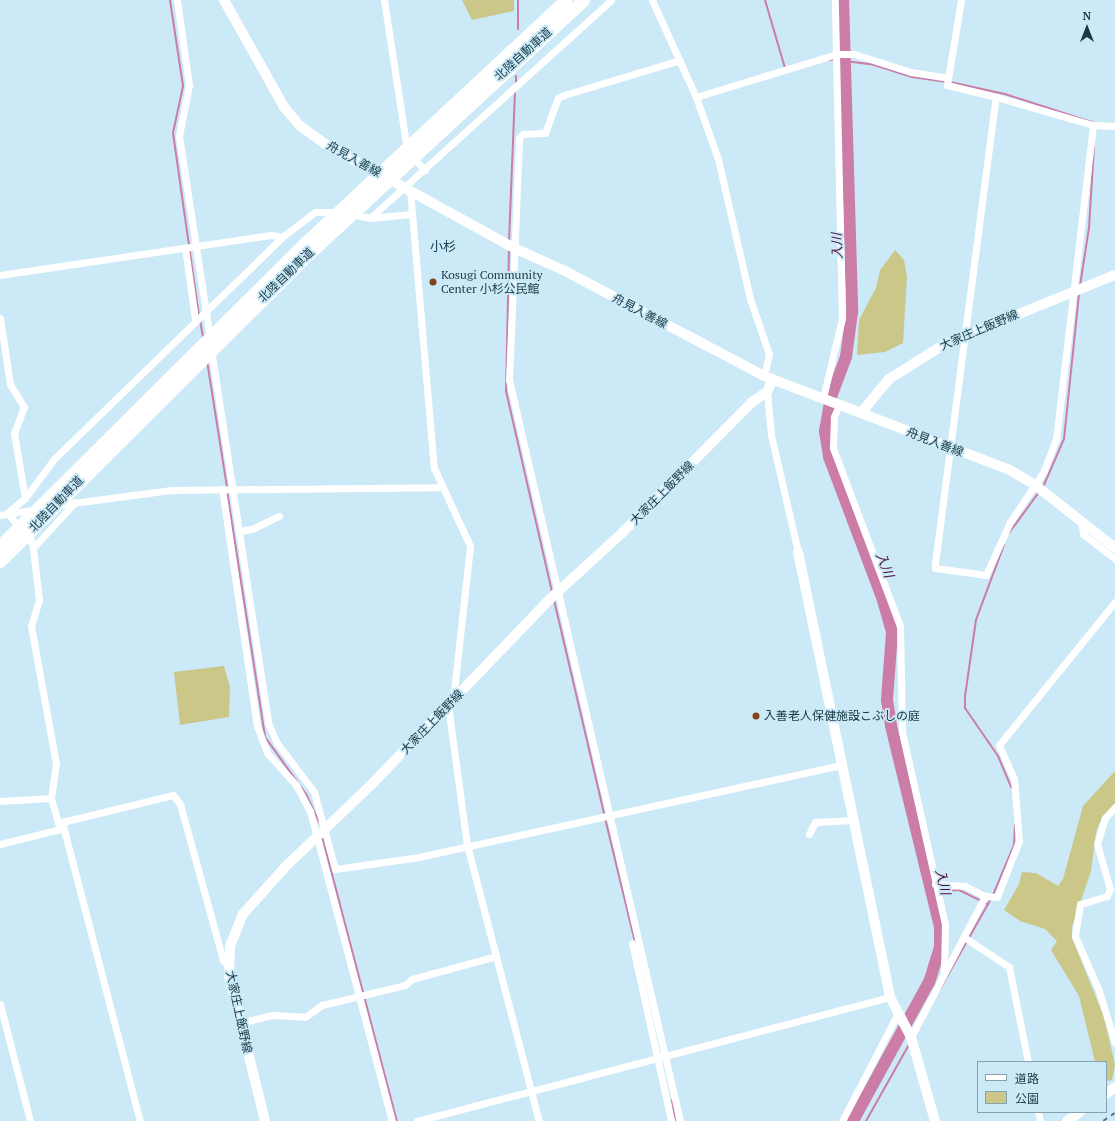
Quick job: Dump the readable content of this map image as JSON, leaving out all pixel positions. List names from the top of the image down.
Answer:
{
  "streets": {
    "highway": ["北陸自動車道"],
    "main road": ["舟見入善線", "大家庄上飯野線"]
  },
  "crossings": [
    ["舟見入善線", "大家庄上飯野線"]
  ],
  "districts": ["小杉"],
  "water": ["入川"],
  "places": ["Kosugi Community Center 小杉公民館", "入善老人保健施設こぶしの庭"],
  "legend": ["道路", "公園"],
  "north": "top"
}
